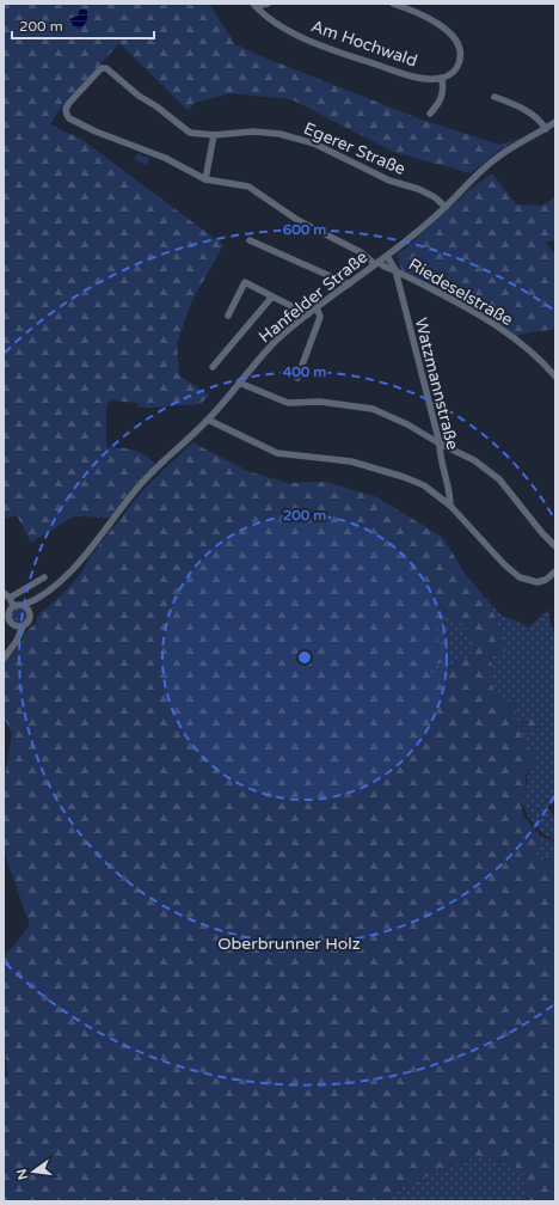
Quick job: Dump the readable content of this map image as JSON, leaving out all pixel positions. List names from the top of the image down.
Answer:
{
  "streets": {
    "street": [
      "Am Hochwald",
      "Egerer Straße",
      "Riedeselstraße",
      "Hanfelder Straße",
      "Watzmannstraße"
    ]
  },
  "crossings": [
    ["Egerer Straße", "Riedeselstraße"],
    ["Egerer Straße", "Hanfelder Straße"],
    ["Riedeselstraße", "Hanfelder Straße"],
    ["Riedeselstraße", "Watzmannstraße"],
    ["Hanfelder Straße", "Watzmannstraße"]
  ],
  "parks": ["Oberbrunner Holz"],
  "scale_bar": "200 m",
  "north": "left",
  "rings": ["600 m", "400 m", "200 m"]
}
